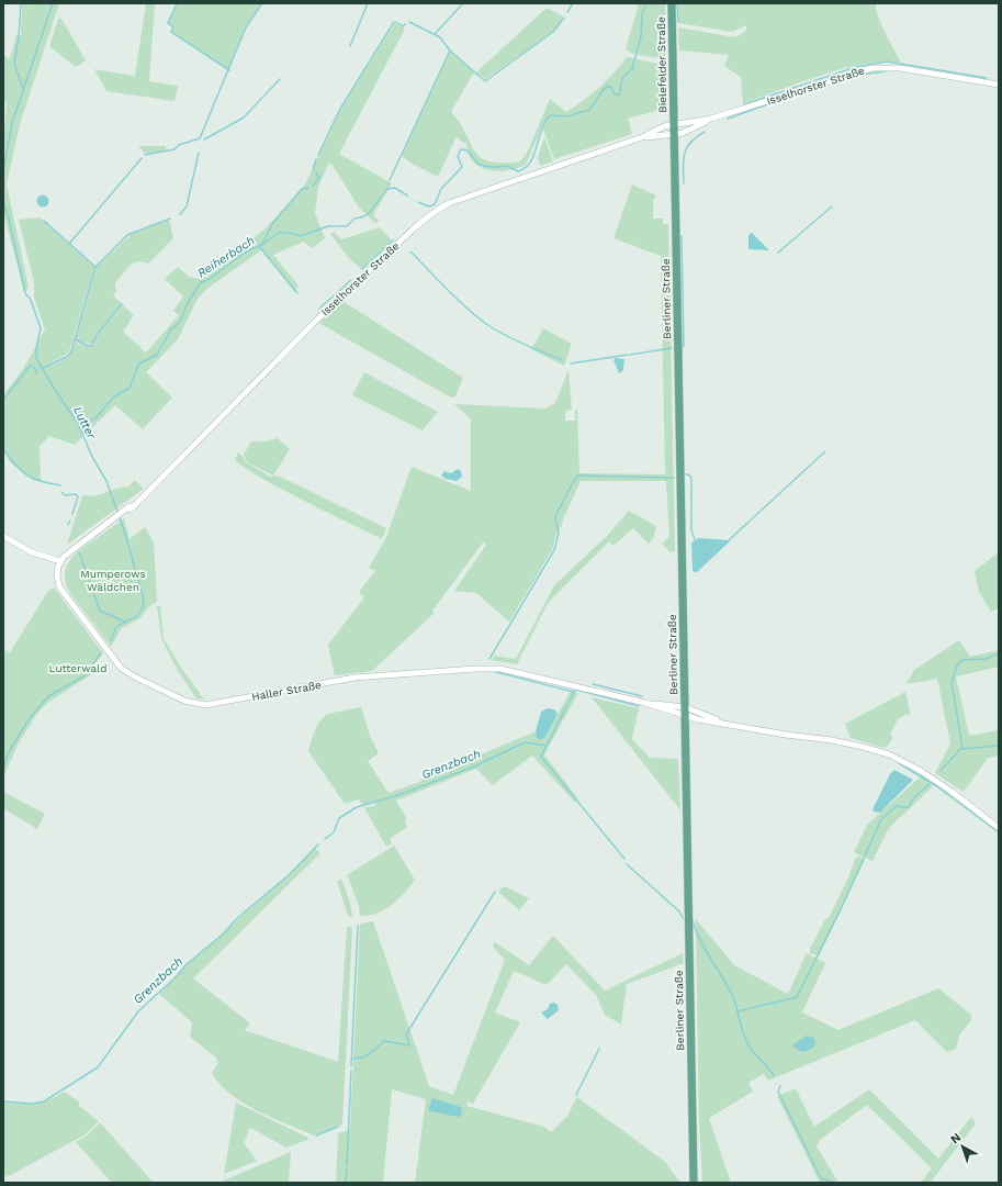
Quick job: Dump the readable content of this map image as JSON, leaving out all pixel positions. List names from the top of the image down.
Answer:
{
  "streets": {
    "main road": ["Bielefelder Straße", "Berliner Straße"],
    "street": ["Isselhorster Straße", "Haller Straße"]
  },
  "crossings": [
    ["Bielefelder Straße", "Isselhorster Straße"],
    ["Bielefelder Straße", "Berliner Straße"],
    ["Isselhorster Straße", "Berliner Straße"],
    ["Isselhorster Straße", "Haller Straße"],
    ["Berliner Straße", "Haller Straße"]
  ],
  "water": ["Reiherbach", "Lutter", "Grenzbach"],
  "parks": ["Mumperows Wäldchen", "Lutterwald"],
  "north": "top left"
}
